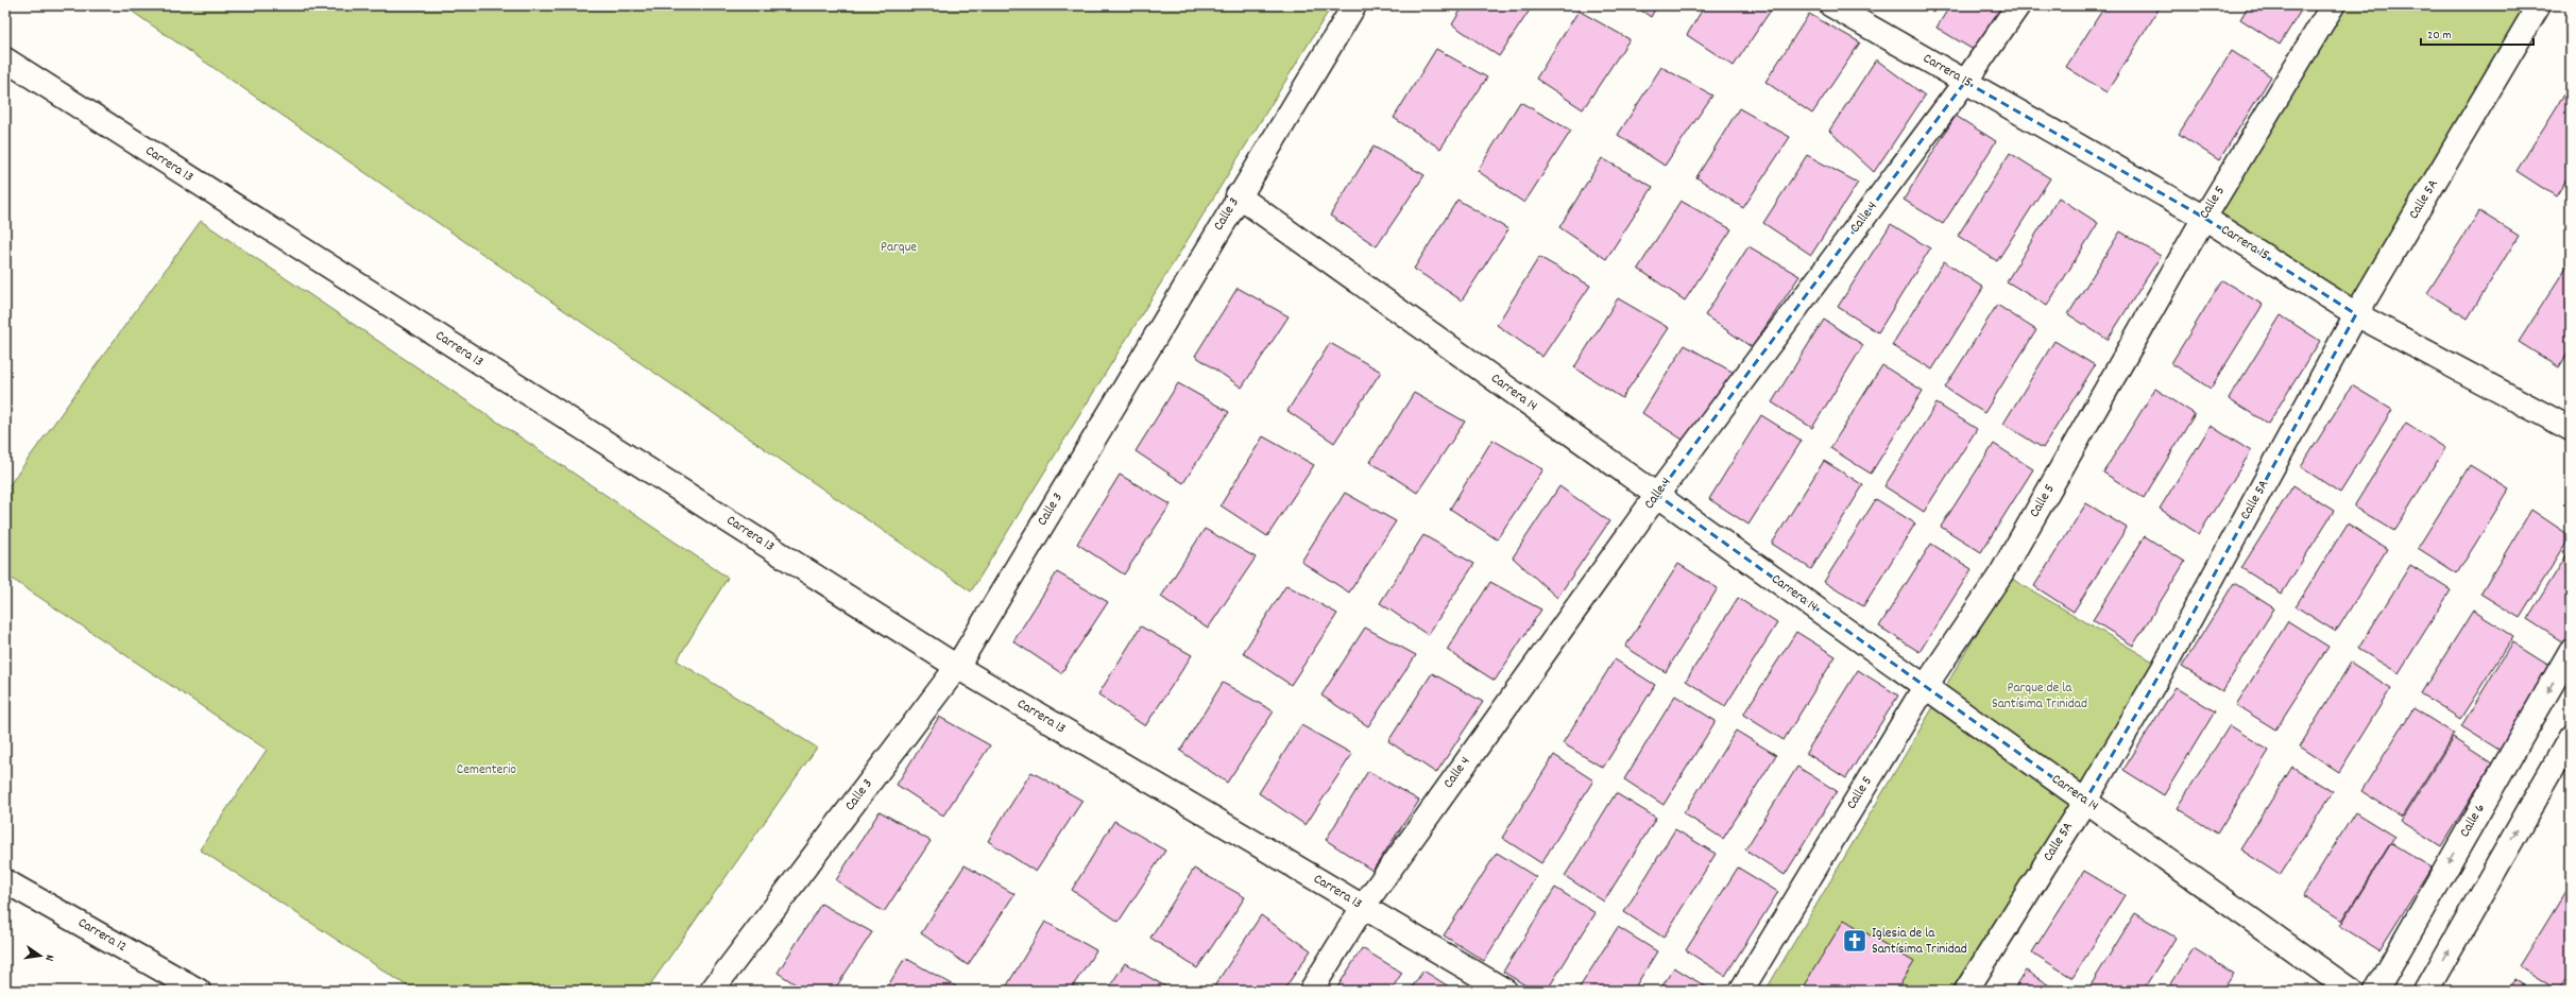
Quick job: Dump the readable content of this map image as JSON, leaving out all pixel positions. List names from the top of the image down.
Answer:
{
  "streets": {
    "street": [
      "Carrera 15",
      "Carrera 13",
      "Calle 5A",
      "Calle 5",
      "Calle 3",
      "Calle 4",
      "Carrera 14",
      "Calle 6",
      "Carrera 12"
    ]
  },
  "crossings": [
    ["Carrera 15", "Calle 5A"],
    ["Carrera 15", "Calle 5"],
    ["Carrera 15", "Calle 4"],
    ["Carrera 13", "Calle 3"],
    ["Carrera 13", "Calle 4"],
    ["Calle 5A", "Carrera 14"],
    ["Calle 5", "Carrera 14"],
    ["Calle 3", "Carrera 14"],
    ["Calle 4", "Carrera 14"]
  ],
  "parks": ["Parque", "Parque de la Santísima Trinidad", "Cementerio"],
  "places": {
    "church": ["Iglesia de la Santísima Trinidad"]
  },
  "scale_bar": "20 m",
  "north": "right"
}
